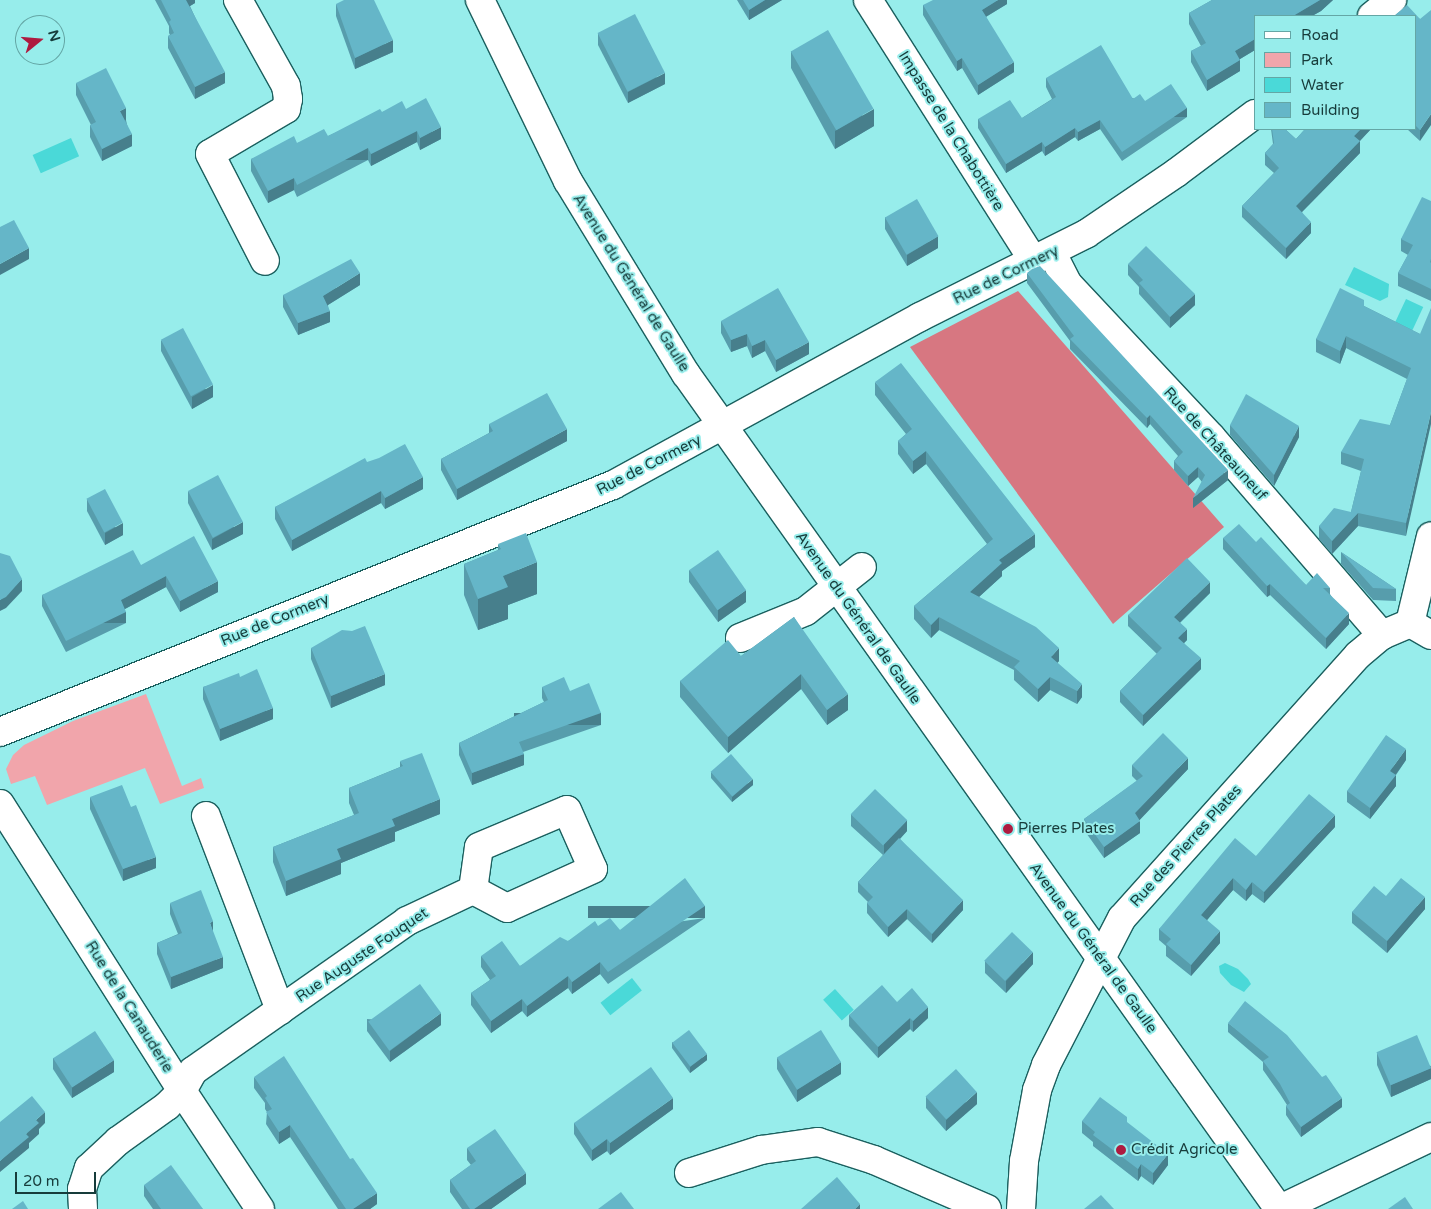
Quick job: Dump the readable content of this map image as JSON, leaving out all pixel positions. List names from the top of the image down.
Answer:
{
  "streets": {
    "street": [
      "Impasse de la Chabottière",
      "Rue de Cormery",
      "Avenue du Général de Gaulle",
      "Rue de Châteauneuf",
      "Rue des Pierres Plates",
      "Rue Auguste Fouquet",
      "Rue de la Canauderie"
    ]
  },
  "crossings": [
    ["Impasse de la Chabottière", "Rue de Cormery"],
    ["Impasse de la Chabottière", "Rue de Châteauneuf"],
    ["Rue de Cormery", "Avenue du Général de Gaulle"],
    ["Rue de Cormery", "Rue de Châteauneuf"],
    ["Avenue du Général de Gaulle", "Rue des Pierres Plates"],
    ["Rue de Châteauneuf", "Rue des Pierres Plates"],
    ["Rue Auguste Fouquet", "Rue de la Canauderie"]
  ],
  "places": ["Pierres Plates", "Crédit Agricole"],
  "legend": [
    "Road",
    "Park",
    "Water",
    "Building"
  ],
  "scale_bar": "20 m",
  "north": "right"
}
